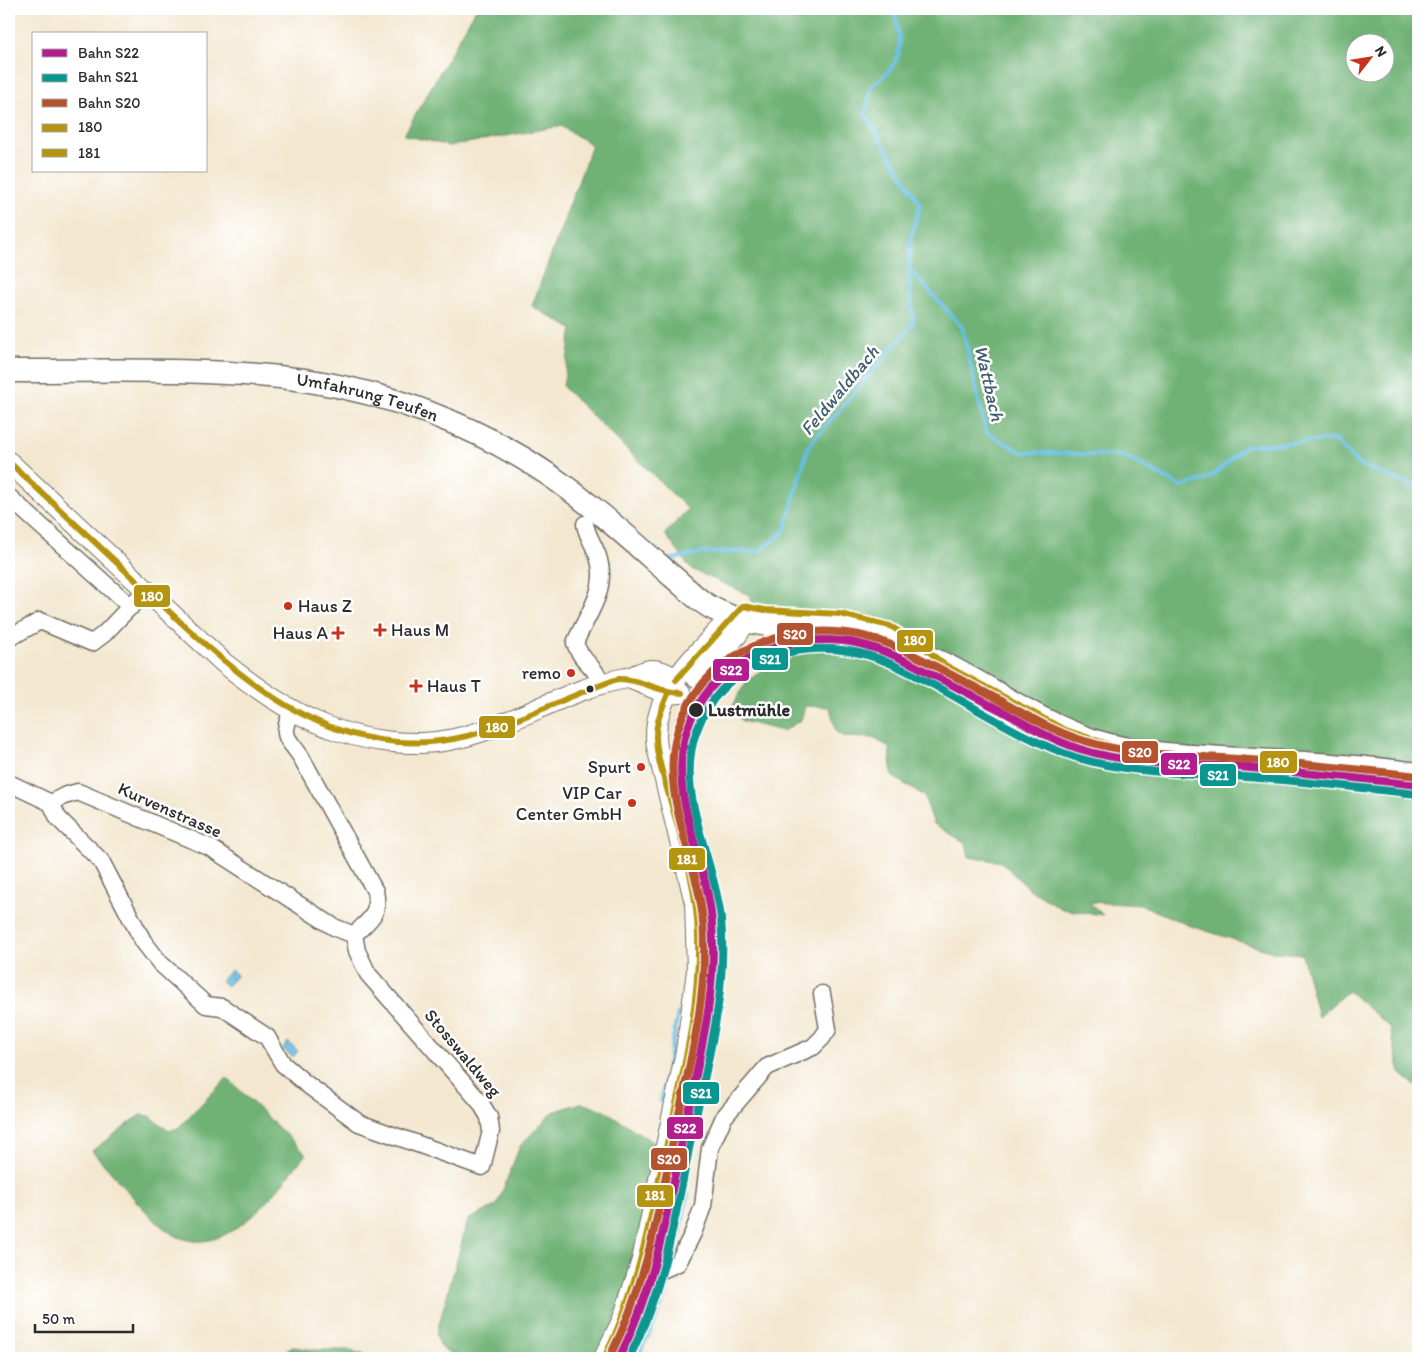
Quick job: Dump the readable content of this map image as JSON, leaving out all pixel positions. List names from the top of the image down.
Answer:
{
  "streets": {
    "main road": ["Umfahrung Teufen"],
    "street": ["Kurvenstrasse", "Stosswaldweg"]
  },
  "crossings": [
    ["Kurvenstrasse", "Stosswaldweg"]
  ],
  "water": ["Wattbach", "Feldwaldbach"],
  "places": {
    "other": [
      "Haus Z",
      "remo",
      "Lustmühle",
      "Spurt",
      "VIP Car Center GmbH"
    ],
    "health": ["Haus M", "Haus A", "Haus T"]
  },
  "lines": [
    "transit line 180",
    "rail line S20",
    "rail line S22",
    "rail line S21",
    "transit line 181"
  ],
  "legend": [
    "Bahn S22",
    "Bahn S21",
    "Bahn S20",
    "180",
    "181"
  ],
  "scale_bar": "50 m",
  "north": "top right"
}
